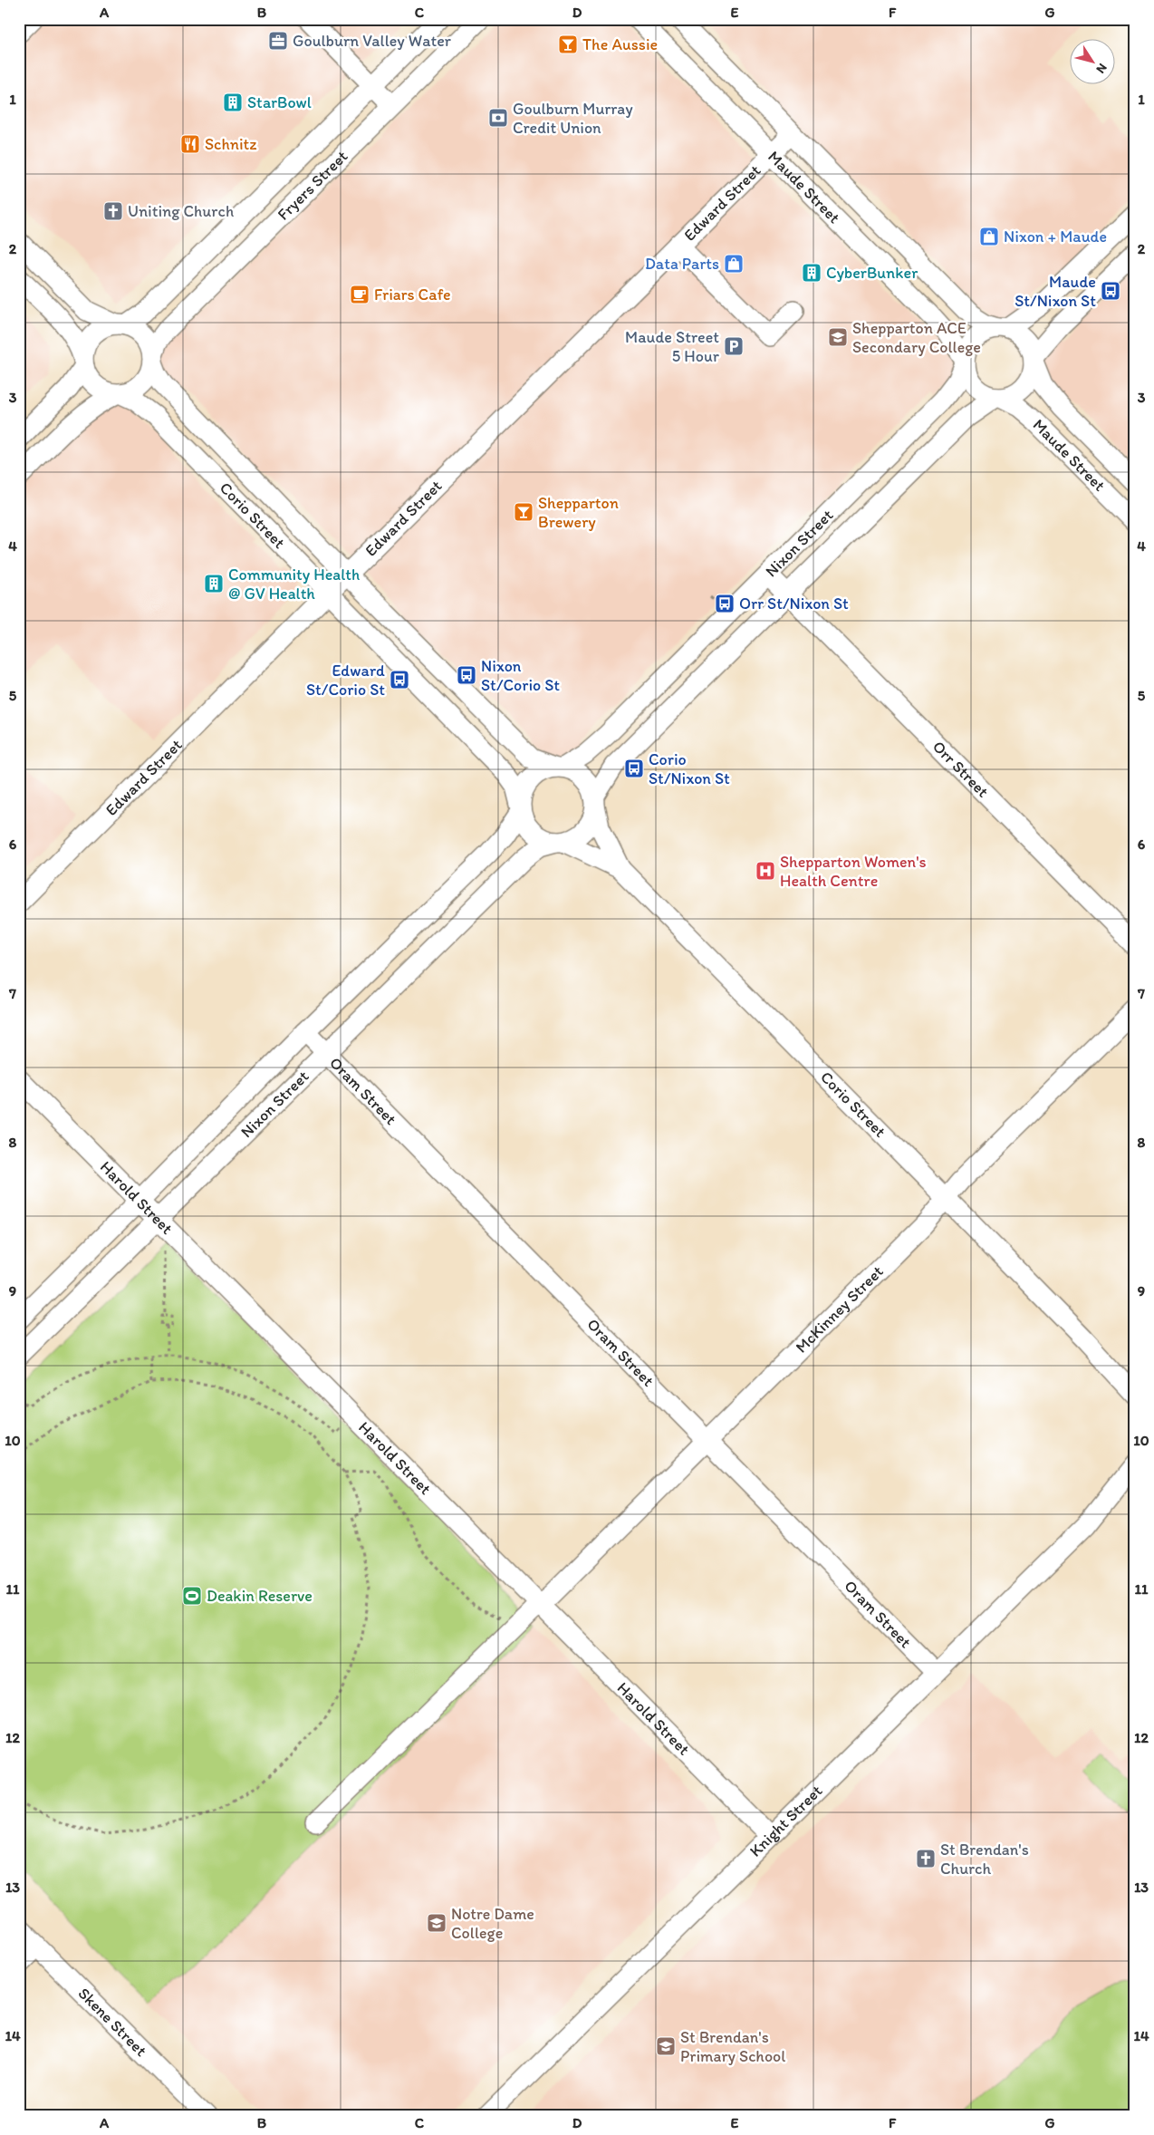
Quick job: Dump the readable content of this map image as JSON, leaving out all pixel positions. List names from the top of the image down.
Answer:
{
  "streets": {
    "street": [
      "Fryers Street",
      "Maude Street",
      "Edward Street",
      "Corio Street",
      "Nixon Street",
      "Orr Street",
      "Oram Street",
      "Harold Street",
      "McKinney Street",
      "Knight Street",
      "Skene Street"
    ]
  },
  "crossings": [
    ["Fryers Street", "Corio Street"],
    ["Maude Street", "Edward Street"],
    ["Maude Street", "Nixon Street"],
    ["Edward Street", "Corio Street"],
    ["Corio Street", "Nixon Street"],
    ["Corio Street", "McKinney Street"],
    ["Nixon Street", "Orr Street"],
    ["Nixon Street", "Oram Street"],
    ["Nixon Street", "Harold Street"],
    ["Oram Street", "McKinney Street"],
    ["Oram Street", "Knight Street"],
    ["Harold Street", "McKinney Street"],
    ["Harold Street", "Knight Street"]
  ],
  "places": {
    "office": ["Goulburn Valley Water"],
    "bar": ["The Aussie", "Shepparton Brewery"],
    "building": ["StarBowl", "CyberBunker", "Community Health @ GV Health"],
    "bank": ["Goulburn Murray Credit Union"],
    "restaurant": ["Schnitz"],
    "church": ["Uniting Church", "St Brendan's Church"],
    "shop": ["Nixon + Maude", "Data Parts"],
    "bus stop": [
      "Maude St/Nixon St",
      "Orr St/Nixon St",
      "Nixon St/Corio St",
      "Edward St/Corio St",
      "Corio St/Nixon St"
    ],
    "cafe": ["Friars Cafe"],
    "school or university": ["Shepparton ACE Secondary College", "Notre Dame College", "St Brendan's Primary School"],
    "parking": ["Maude Street 5 Hour"],
    "hospital": ["Shepparton Women's Health Centre"],
    "sports": ["Deakin Reserve"]
  },
  "north": "bottom right",
  "grid": {
    "columns": [
      "A",
      "B",
      "C",
      "D",
      "E",
      "F",
      "G"
    ],
    "rows": [
      "1",
      "2",
      "3",
      "4",
      "5",
      "6",
      "7",
      "8",
      "9",
      "10",
      "11",
      "12",
      "13",
      "14"
    ]
  }
}
